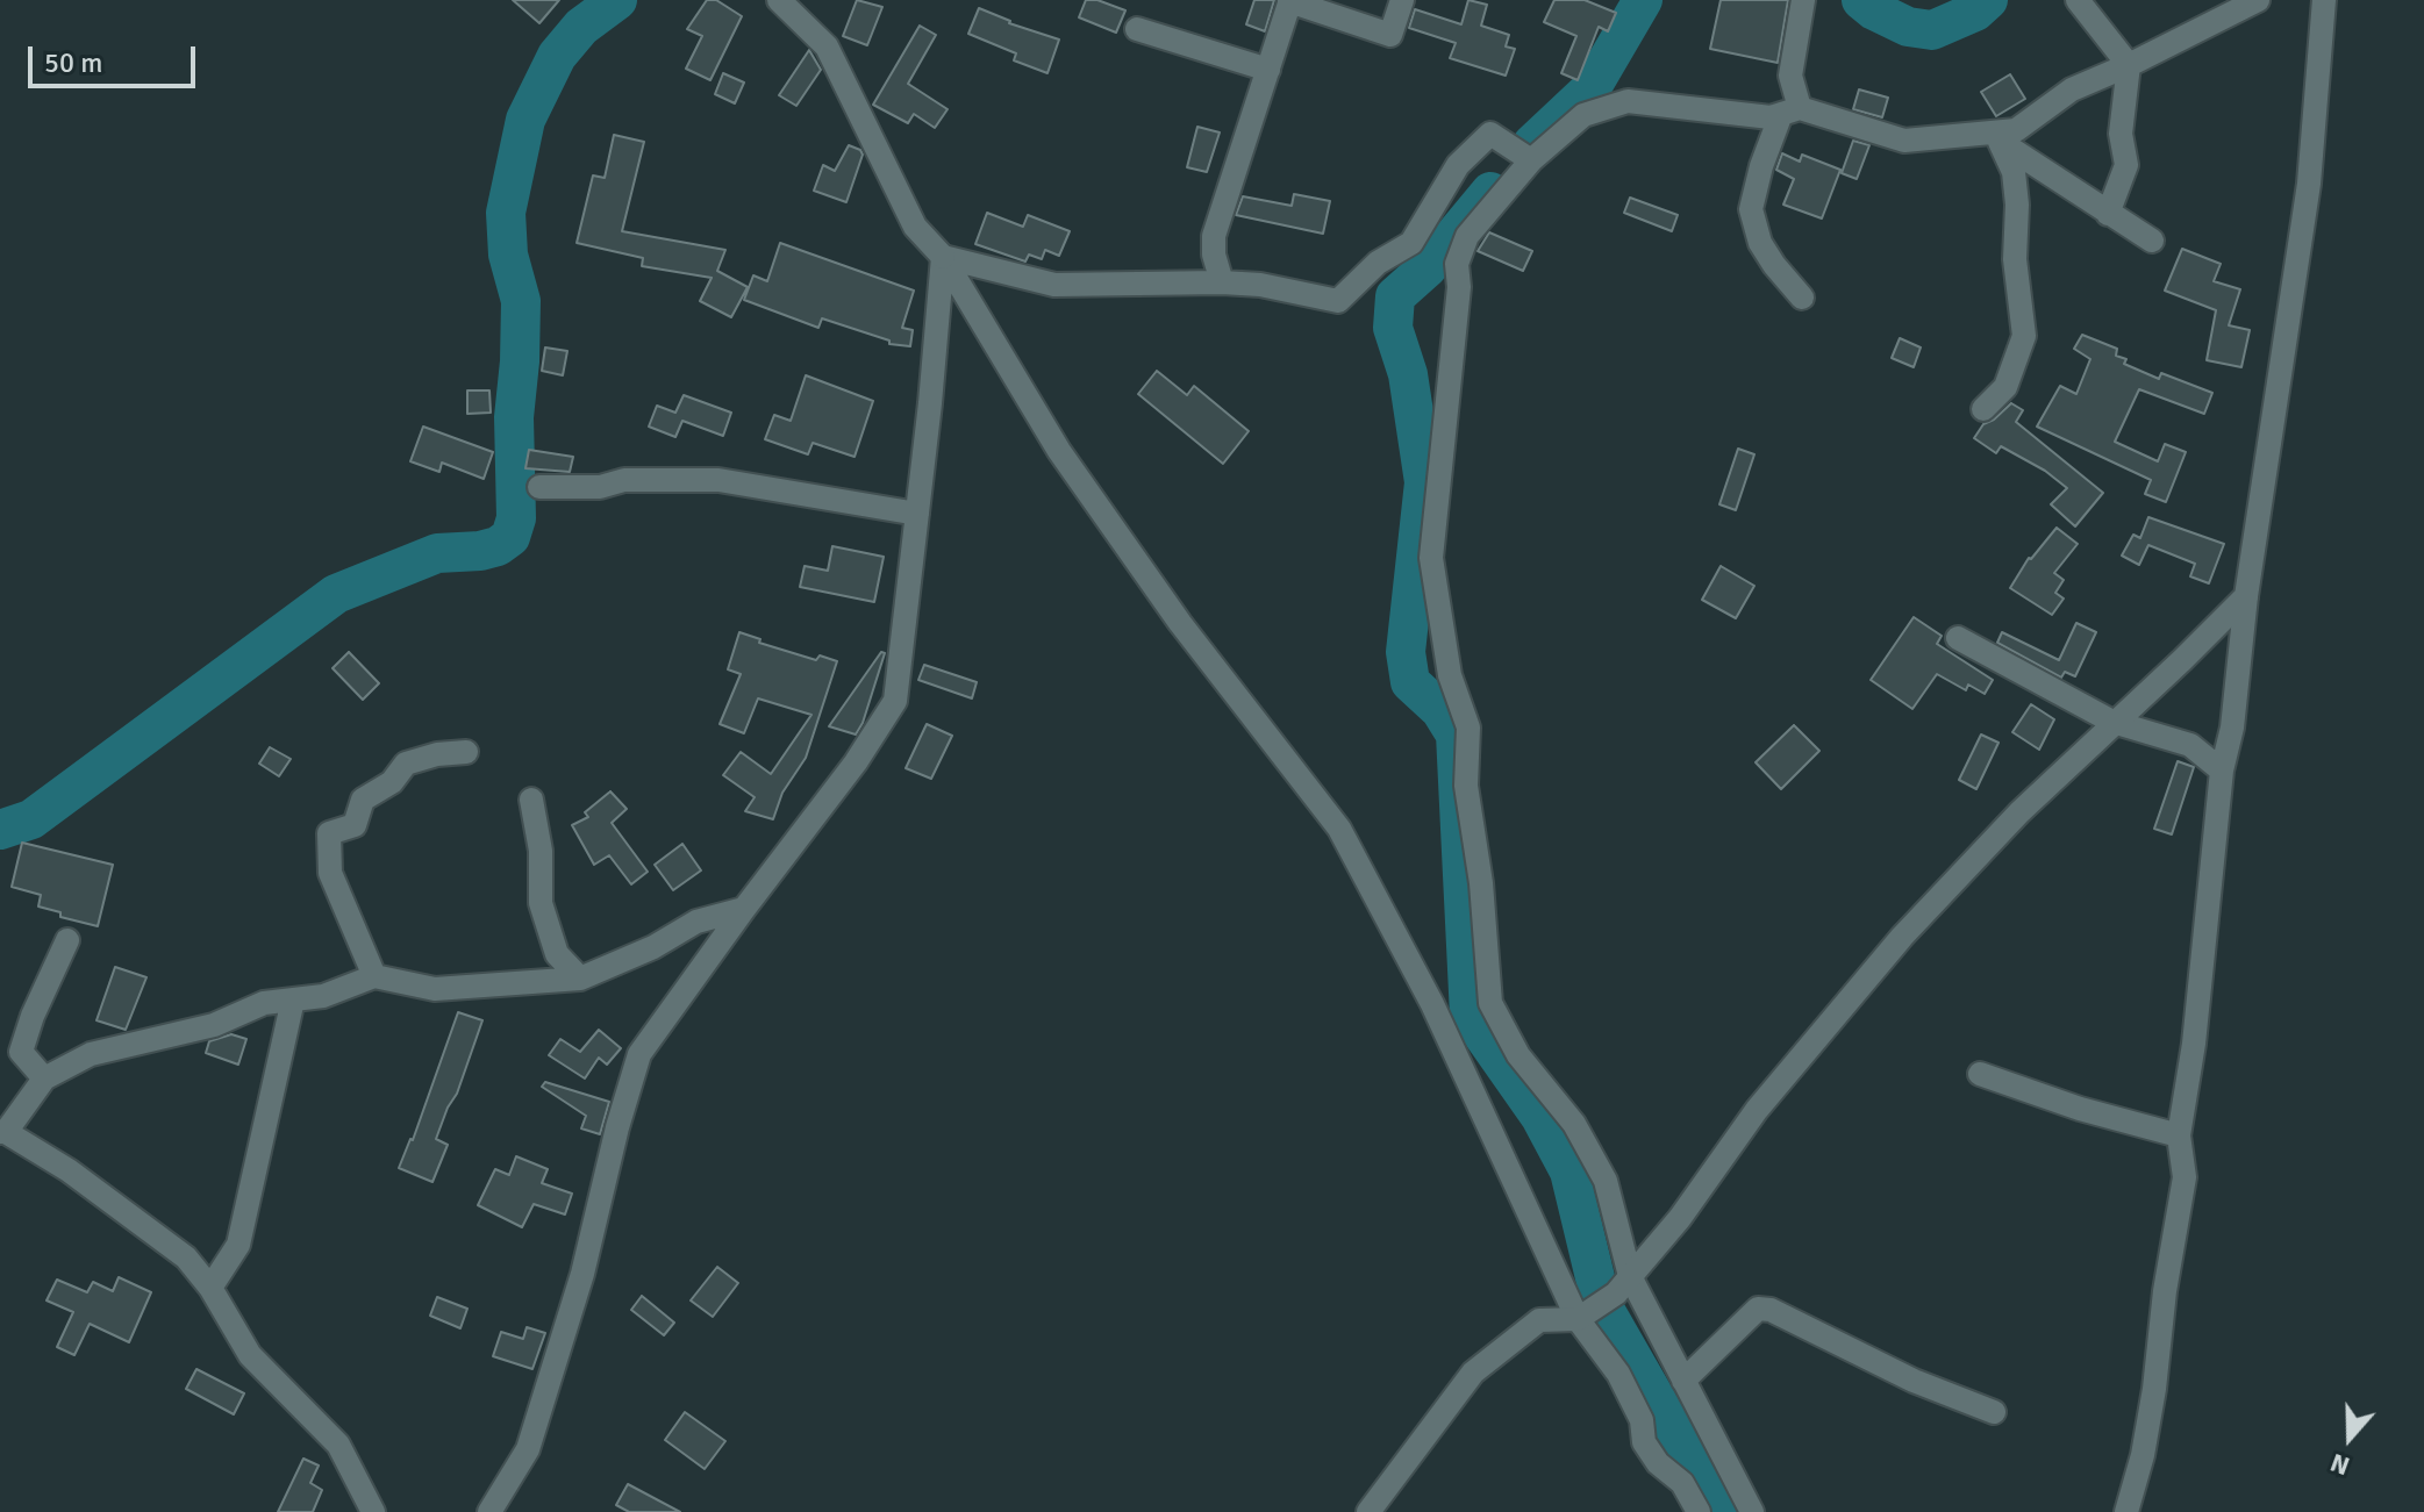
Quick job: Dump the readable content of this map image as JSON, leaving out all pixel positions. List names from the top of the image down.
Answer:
{
  "scale_bar": "50 m",
  "north": "bottom"
}
